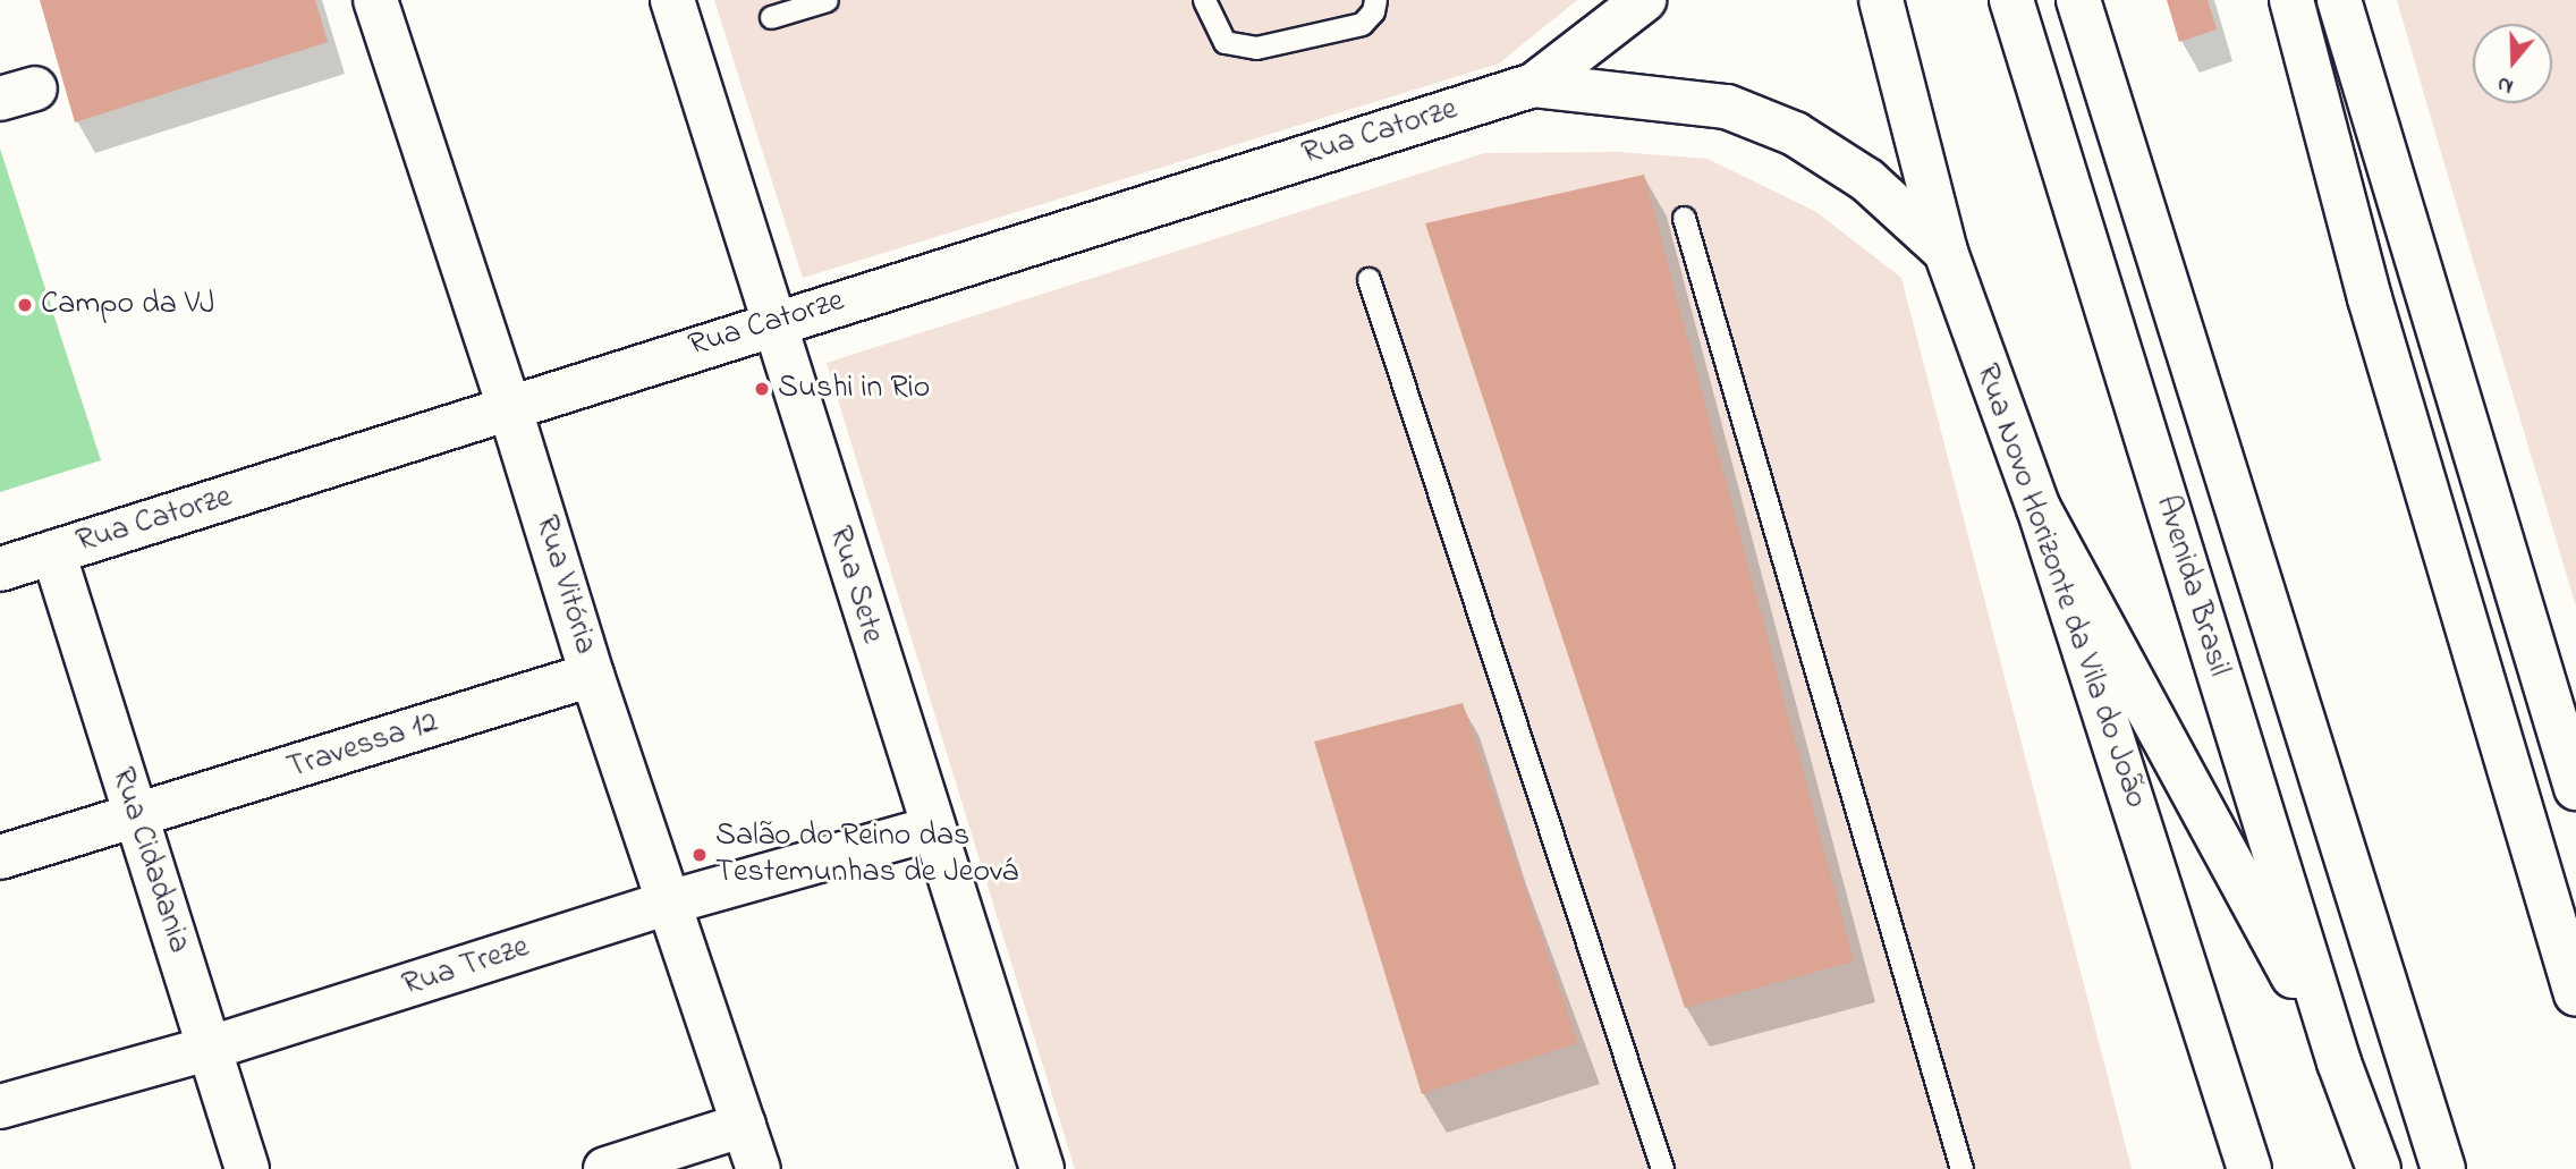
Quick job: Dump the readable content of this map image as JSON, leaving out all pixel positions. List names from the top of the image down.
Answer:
{
  "streets": {
    "main road": [
      "Rua Catorze",
      "Rua Vitória",
      "Rua Sete",
      "Rua Novo Horizonte da Vila do João",
      "Avenida Brasil",
      "Travessa 12",
      "Rua Cidadania",
      "Rua Treze"
    ]
  },
  "crossings": [
    ["Rua Catorze", "Rua Vitória"],
    ["Rua Catorze", "Rua Sete"],
    ["Rua Catorze", "Rua Novo Horizonte da Vila do João"],
    ["Rua Catorze", "Rua Cidadania"],
    ["Rua Vitória", "Travessa 12"],
    ["Rua Vitória", "Rua Treze"],
    ["Rua Sete", "Rua Treze"],
    ["Travessa 12", "Rua Cidadania"],
    ["Rua Cidadania", "Rua Treze"]
  ],
  "places": ["Campo da VJ", "Sushi in Rio", "Salão do Reino das Testemunhas de Jeová"],
  "north": "bottom"
}
